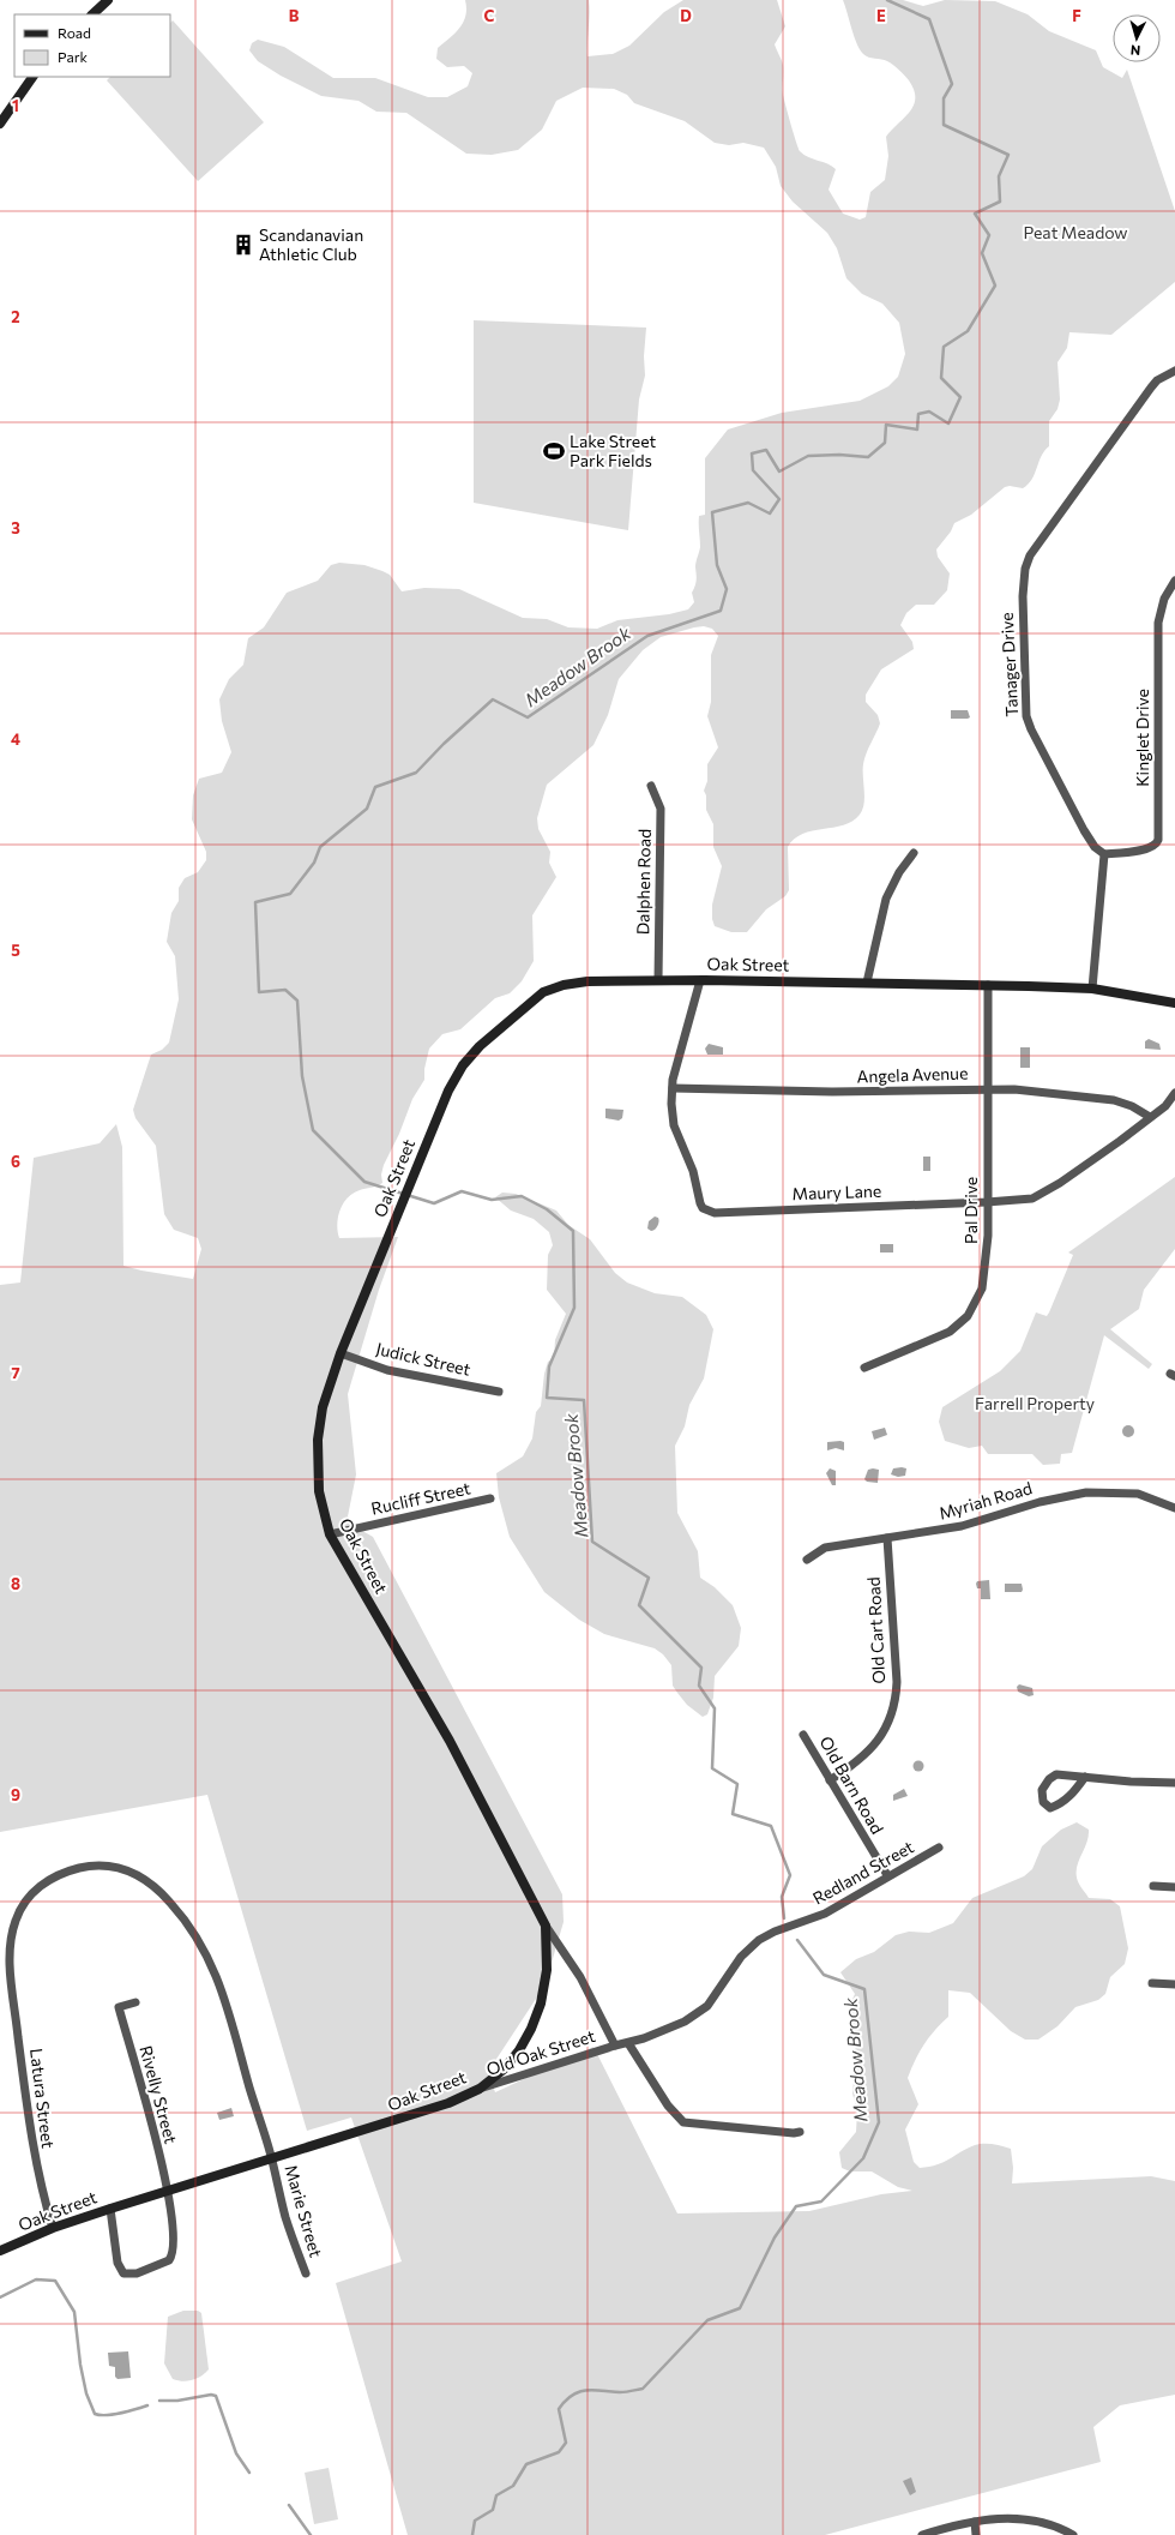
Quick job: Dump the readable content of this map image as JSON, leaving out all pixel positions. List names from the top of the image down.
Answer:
{
  "streets": {
    "street": [
      "Tanager Drive",
      "Kinglet Drive",
      "Dalphen Road",
      "Oak Street",
      "Angela Avenue",
      "Maury Lane",
      "Pal Drive",
      "Judick Street",
      "Rucliff Street",
      "Myriah Road",
      "Old Cart Road",
      "Old Barn Road",
      "Redland Street",
      "Old Oak Street",
      "Rivelly Street",
      "Latura Street",
      "Marie Street"
    ]
  },
  "crossings": [
    ["Tanager Drive", "Kinglet Drive"],
    ["Dalphen Road", "Oak Street"],
    ["Oak Street", "Maury Lane"],
    ["Oak Street", "Pal Drive"],
    ["Oak Street", "Judick Street"],
    ["Oak Street", "Rucliff Street"],
    ["Oak Street", "Old Oak Street"],
    ["Oak Street", "Rivelly Street"],
    ["Oak Street", "Latura Street"],
    ["Oak Street", "Marie Street"],
    ["Angela Avenue", "Maury Lane"],
    ["Angela Avenue", "Pal Drive"],
    ["Maury Lane", "Pal Drive"],
    ["Myriah Road", "Old Cart Road"],
    ["Old Cart Road", "Old Barn Road"],
    ["Old Barn Road", "Redland Street"],
    ["Redland Street", "Old Oak Street"],
    ["Latura Street", "Marie Street"]
  ],
  "water": ["Meadow Brook"],
  "parks": ["Peat Meadow", "Farrell Property"],
  "places": {
    "building": ["Scandanavian Athletic Club"],
    "sports": ["Lake Street Park Fields"]
  },
  "legend": ["Road", "Park"],
  "north": "bottom",
  "grid": {
    "columns": [
      "B",
      "C",
      "D",
      "E",
      "F"
    ],
    "rows": [
      "1",
      "2",
      "3",
      "4",
      "5",
      "6",
      "7",
      "8",
      "9"
    ]
  }
}
